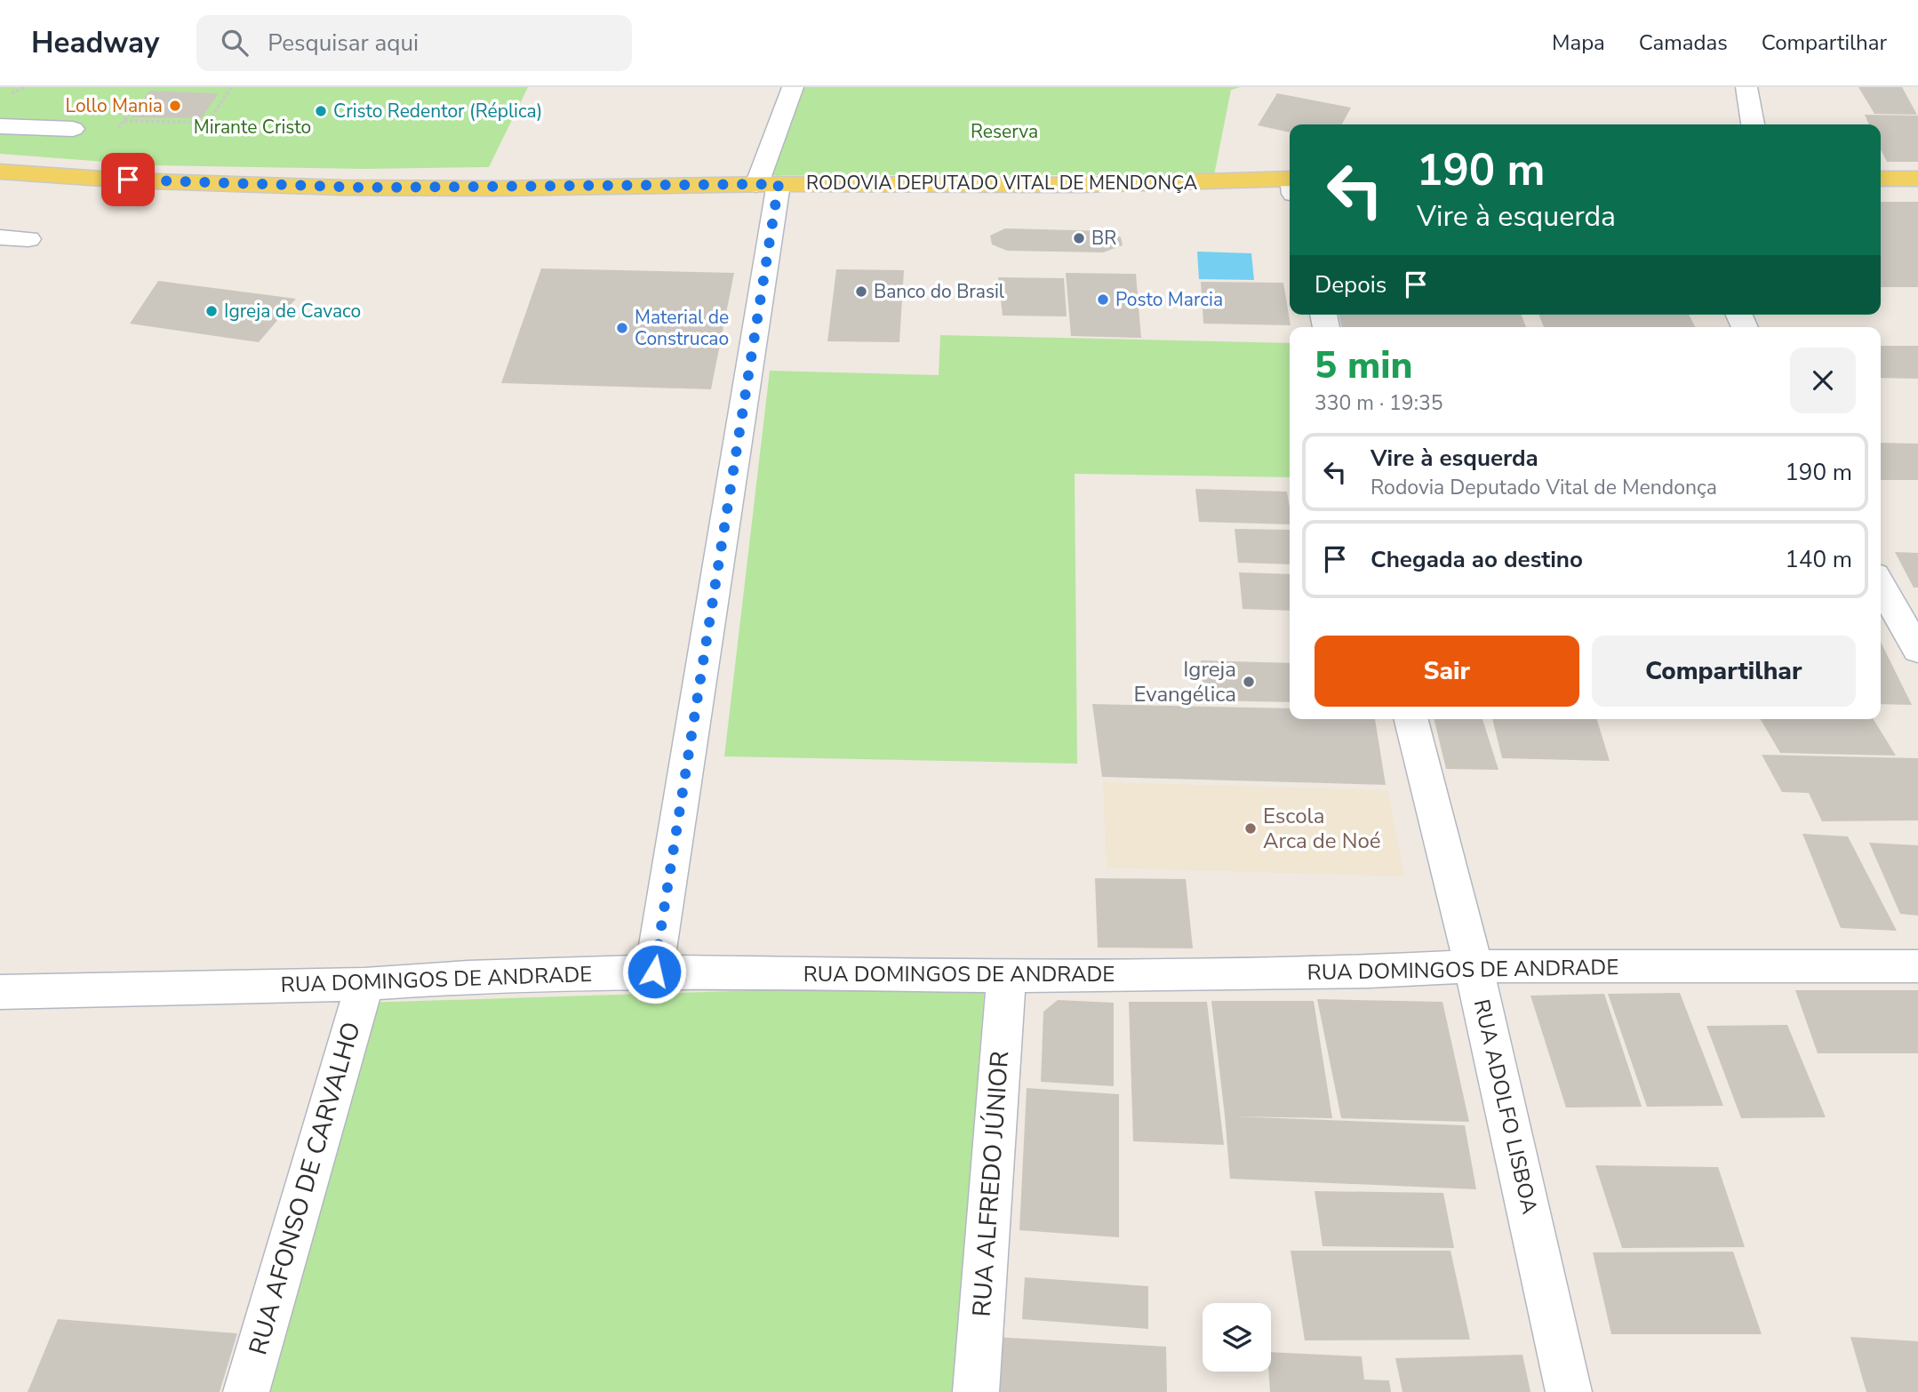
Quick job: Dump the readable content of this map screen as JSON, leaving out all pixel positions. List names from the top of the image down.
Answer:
{
  "streets": {
    "main road": ["RODOVIA DEPUTADO VITAL DE MENDONÇA"],
    "street": [
      "RUA DOMINGOS DE ANDRADE",
      "RUA ADOLFO LISBOA",
      "RUA ALFREDO JÚNIOR",
      "RUA AFONSO DE CARVALHO"
    ]
  },
  "crossings": [
    ["RUA DOMINGOS DE ANDRADE", "RUA ADOLFO LISBOA"],
    ["RUA DOMINGOS DE ANDRADE", "RUA ALFREDO JÚNIOR"],
    ["RUA DOMINGOS DE ANDRADE", "RUA AFONSO DE CARVALHO"]
  ],
  "parks": ["Mirante Cristo", "Reserva"],
  "places": [
    "Lollo Mania",
    "Cristo Redentor (Réplica)",
    "BR",
    "Banco do Brasil",
    "Posto Marcia",
    "Igreja de Cavaco",
    "Material de Construcao",
    "Igreja Evangélica",
    "Escola Arca de Noé"
  ],
  "page": {
    "header": "Headway",
    "search": "Pesquisar aqui",
    "nav": ["Mapa", "Camadas", "Compartilhar"],
    "turn": ["190 m", "Vire à esquerda"],
    "then": "Depois",
    "heading": ["5 min", "330 m · 19:35"],
    "list": [
      {
        "name": "Vire à esquerda",
        "note": "Rodovia Deputado Vital de Mendonça",
        "value": "190 m"
      },
      {
        "name": "Chegada ao destino",
        "value": "140 m"
      }
    ],
    "buttons": ["Sair", "Compartilhar"]
  }
}
